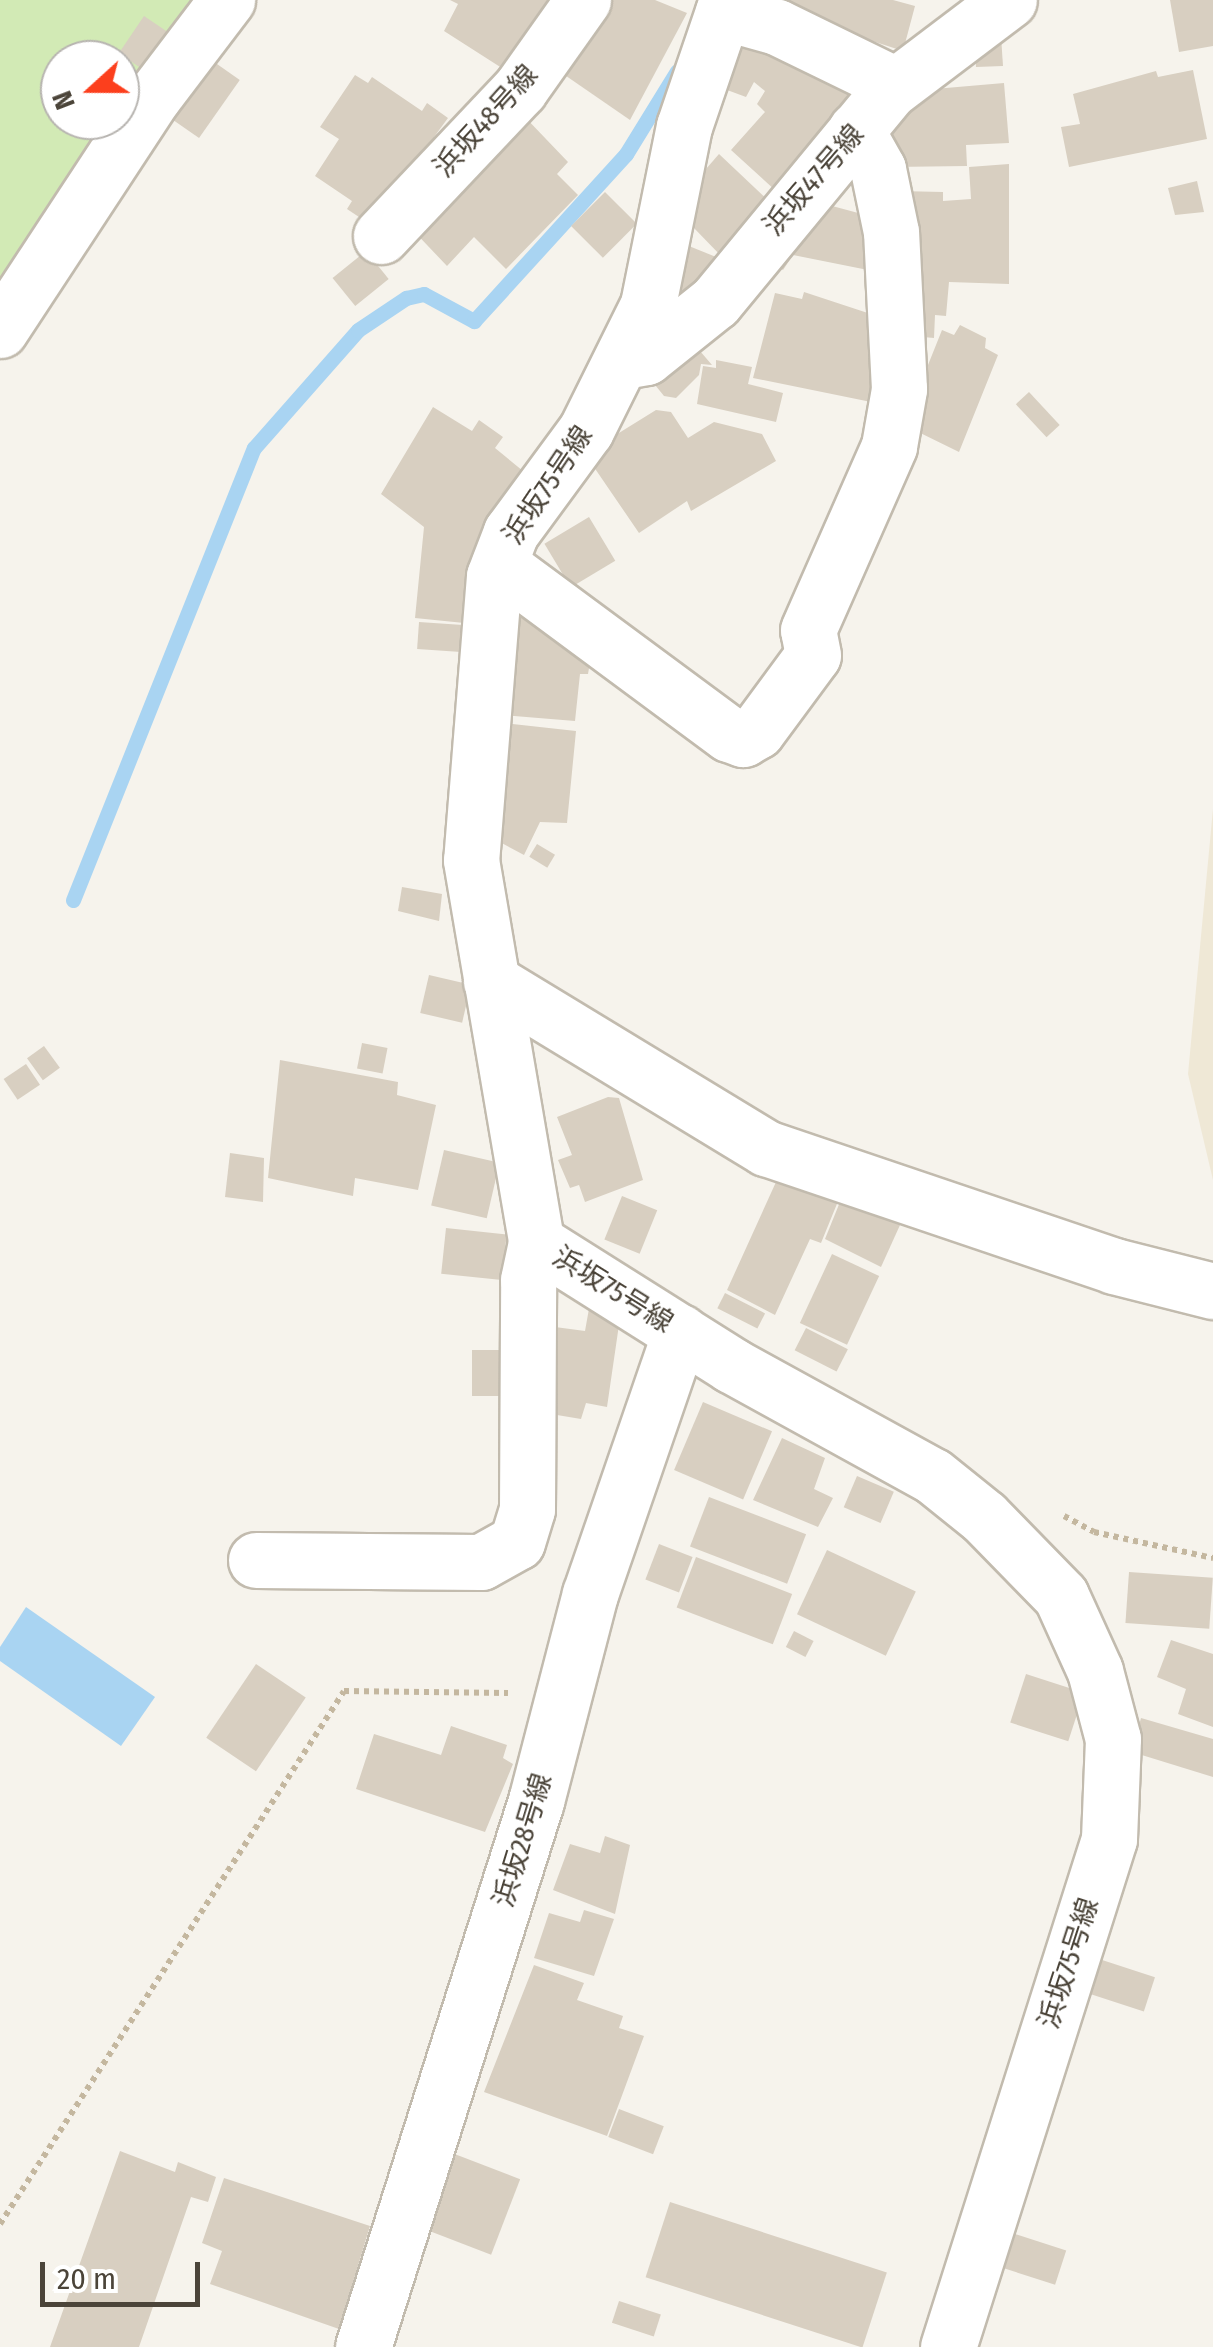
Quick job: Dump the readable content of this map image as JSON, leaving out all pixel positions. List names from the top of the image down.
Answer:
{
  "streets": {
    "street": [
      "浜坂48号線",
      "浜坂47号線",
      "浜坂75号線",
      "浜坂28号線"
    ]
  },
  "crossings": [
    ["浜坂47号線", "浜坂75号線"],
    ["浜坂75号線", "浜坂28号線"]
  ],
  "scale_bar": "20 m",
  "north": "left"
}
